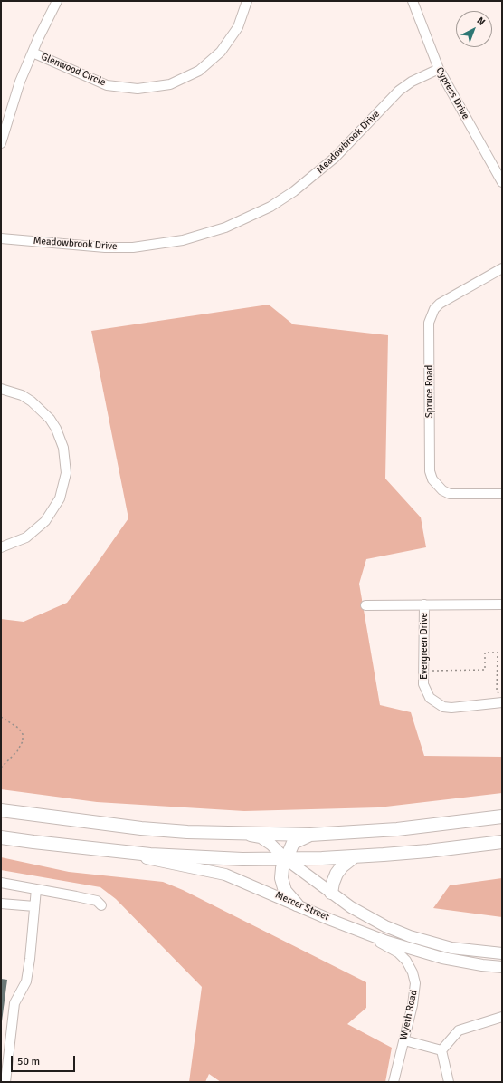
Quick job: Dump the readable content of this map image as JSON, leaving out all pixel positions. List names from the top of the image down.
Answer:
{
  "streets": {
    "main road": ["Mercer Street"],
    "street": [
      "Glenwood Circle",
      "Cypress Drive",
      "Meadowbrook Drive",
      "Spruce Road",
      "Evergreen Drive",
      "Wyeth Road"
    ]
  },
  "crossings": [
    ["Cypress Drive", "Meadowbrook Drive"],
    ["Mercer Street", "Wyeth Road"]
  ],
  "scale_bar": "50 m",
  "north": "top right"
}
